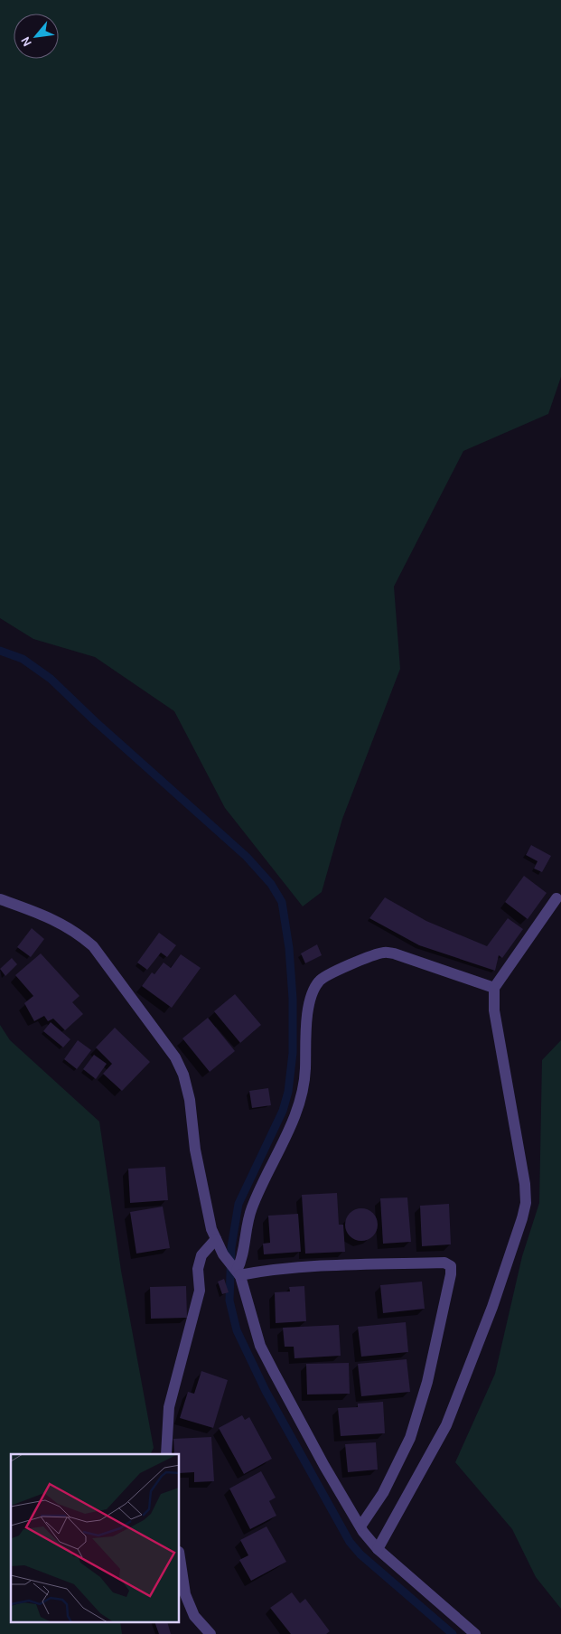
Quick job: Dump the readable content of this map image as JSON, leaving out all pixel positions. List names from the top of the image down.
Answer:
{
  "north": "bottom left"
}
